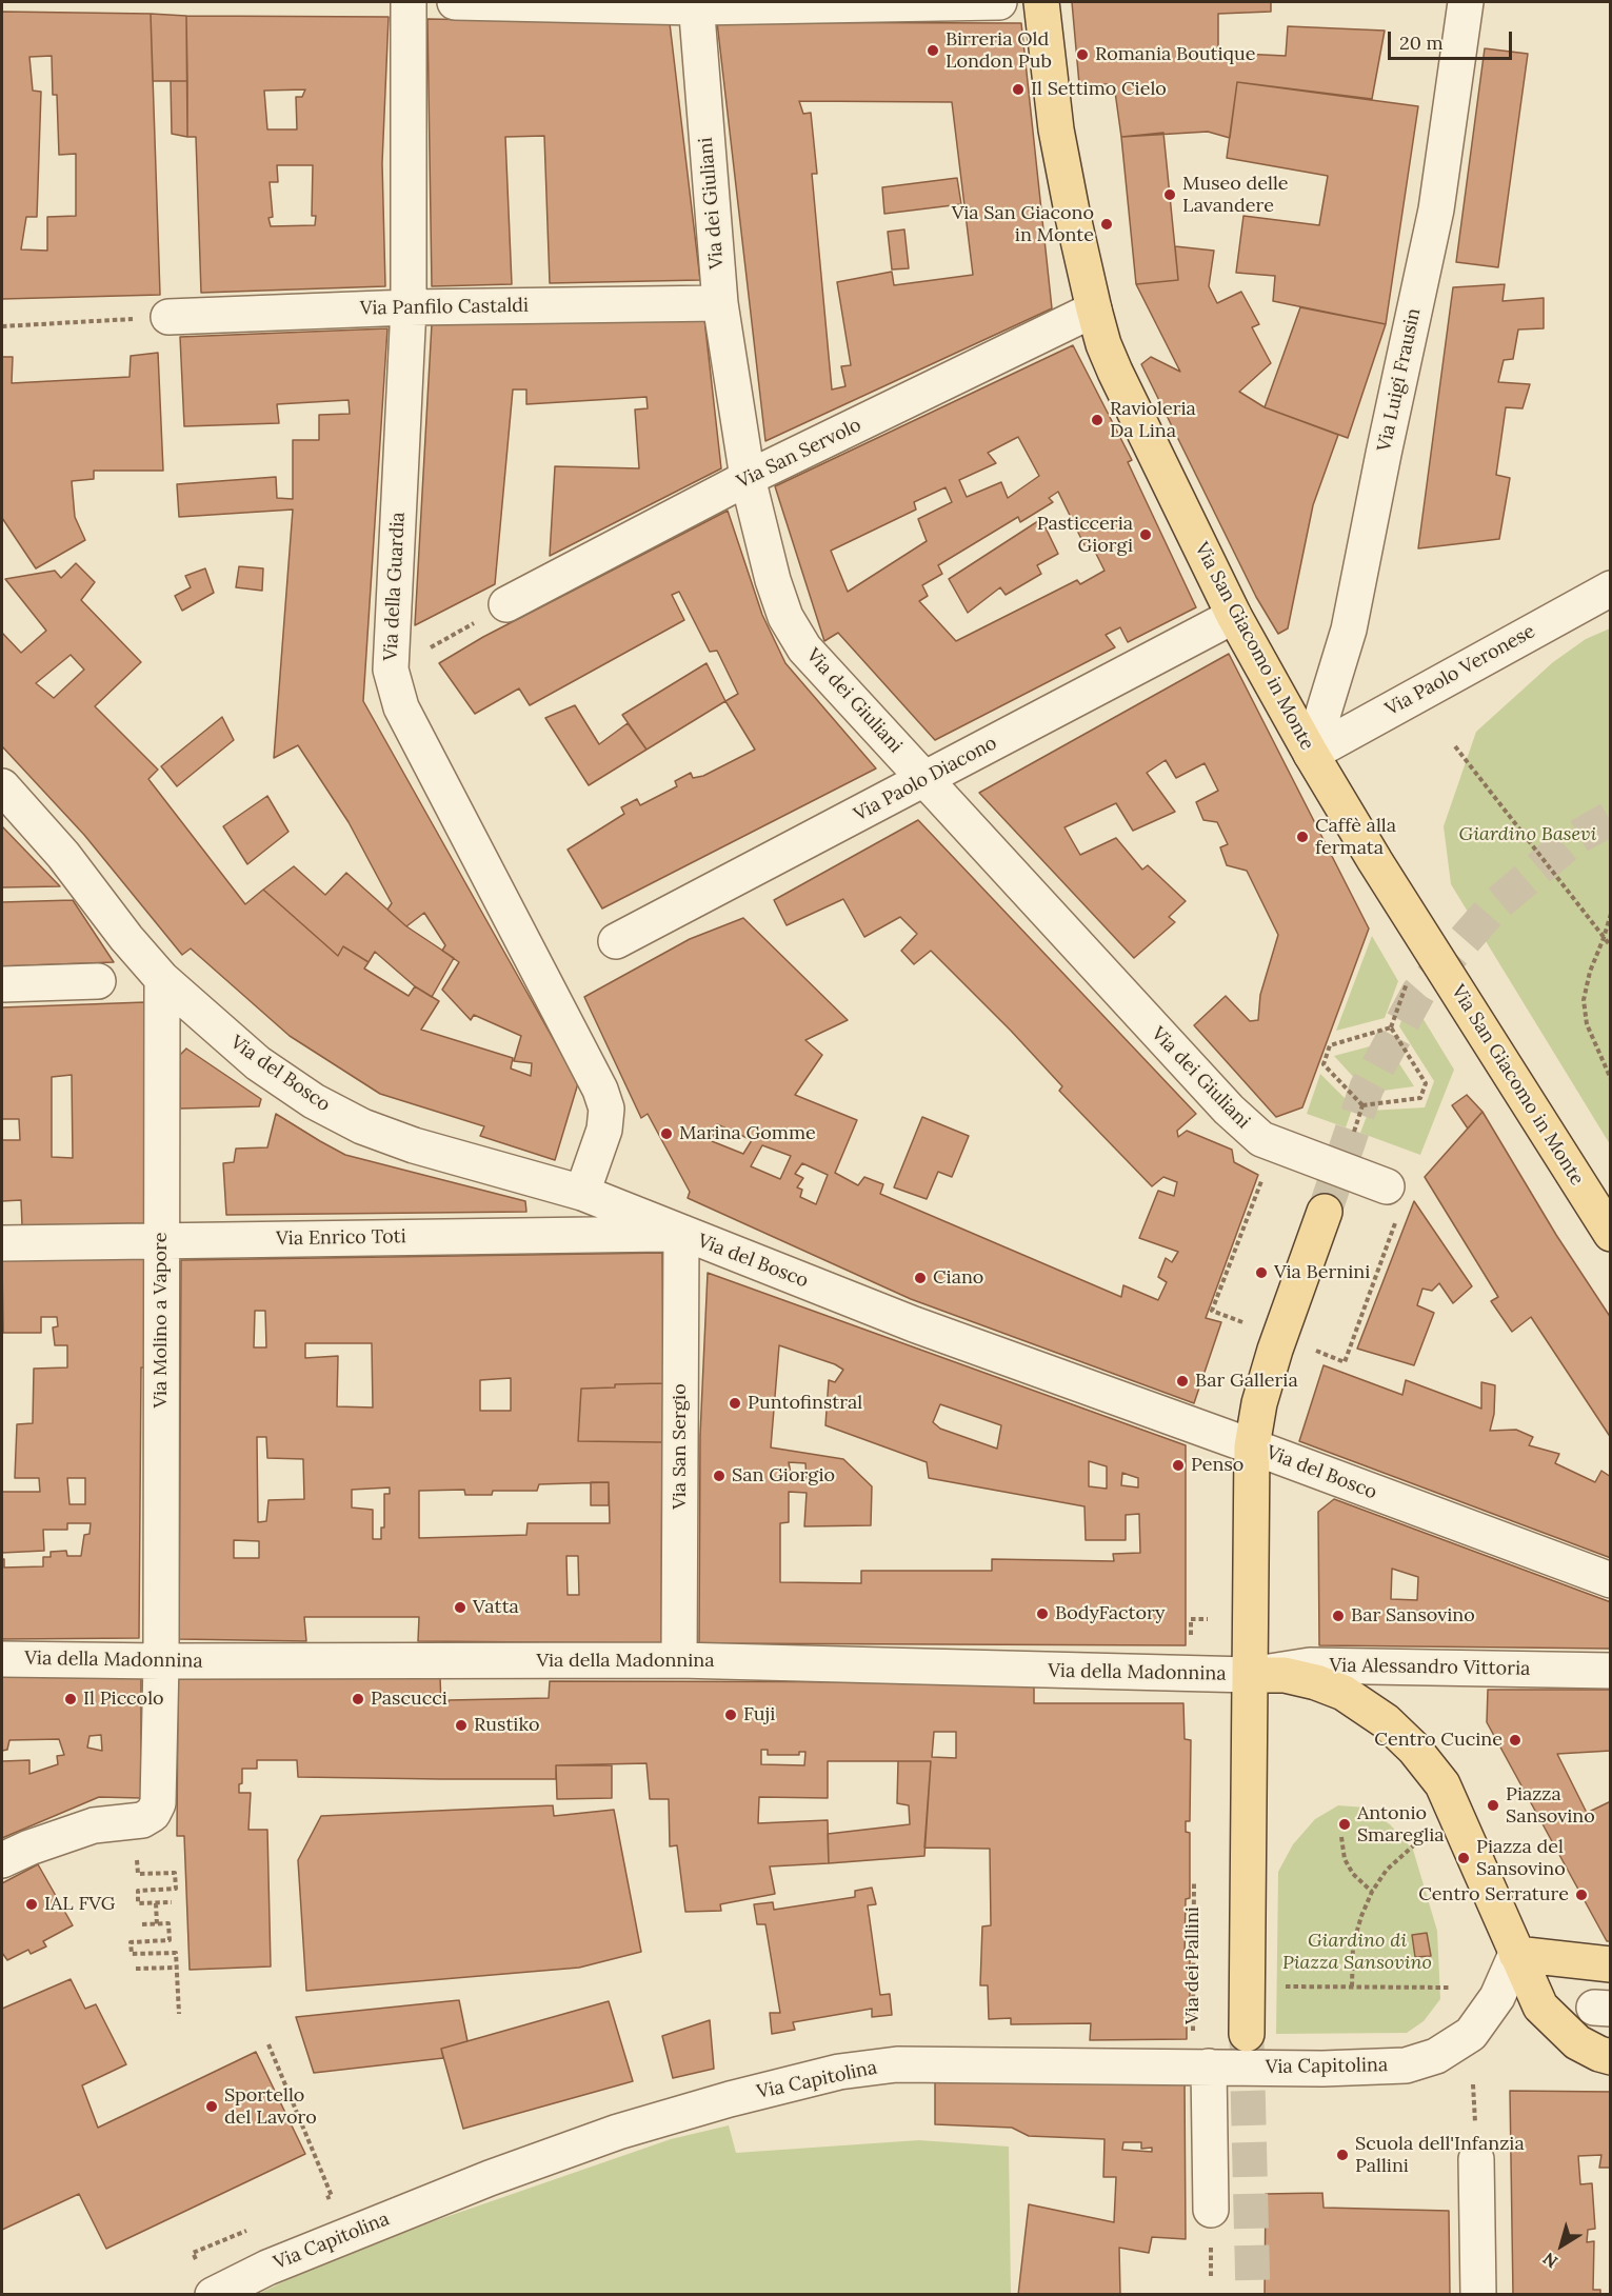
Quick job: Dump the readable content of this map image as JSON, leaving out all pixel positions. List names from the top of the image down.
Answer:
{
  "streets": {
    "main road": ["Via San Giacomo in Monte"],
    "street": [
      "Via dei Giuliani",
      "Via Panfilo Castaldi",
      "Via Luigi Frausin",
      "Via San Servolo",
      "Via della Guardia",
      "Via Paolo Veronese",
      "Via Paolo Diacono",
      "Via del Bosco",
      "Via Enrico Toti",
      "Via Molino a Vapore",
      "Via San Sergio",
      "Via della Madonnina",
      "Via Alessandro Vittoria",
      "Via Capitolina"
    ],
    "path": ["Via dei Pallini"]
  },
  "crossings": [
    ["Via dei Giuliani", "Via Panfilo Castaldi"],
    ["Via dei Giuliani", "Via San Servolo"],
    ["Via dei Giuliani", "Via Paolo Diacono"],
    ["Via Panfilo Castaldi", "Via della Guardia"],
    ["Via Luigi Frausin", "Via San Giacomo in Monte"],
    ["Via Luigi Frausin", "Via Paolo Veronese"],
    ["Via San Servolo", "Via San Giacomo in Monte"],
    ["Via della Guardia", "Via del Bosco"],
    ["Via San Giacomo in Monte", "Via Paolo Veronese"],
    ["Via San Giacomo in Monte", "Via Paolo Diacono"],
    ["Via del Bosco", "Via Enrico Toti"],
    ["Via del Bosco", "Via Molino a Vapore"],
    ["Via del Bosco", "Via San Sergio"],
    ["Via Enrico Toti", "Via Molino a Vapore"],
    ["Via Enrico Toti", "Via San Sergio"],
    ["Via Molino a Vapore", "Via della Madonnina"],
    ["Via San Sergio", "Via della Madonnina"],
    ["Via della Madonnina", "Via Alessandro Vittoria"],
    ["Via dei Pallini", "Via Capitolina"]
  ],
  "parks": ["Giardino Basevi", "Giardino di Piazza Sansovino"],
  "places": [
    "Birreria Old London Pub",
    "Romania Boutique",
    "Il Settimo Cielo",
    "Museo delle Lavandere",
    "Via San Giacono in Monte",
    "Ravioleria Da Lina",
    "Pasticceria Giorgi",
    "Caffè alla fermata",
    "Marina Gomme",
    "Via Bernini",
    "Ciano",
    "Bar Galleria",
    "Puntofinstral",
    "Penso",
    "San Giorgio",
    "Vatta",
    "BodyFactory",
    "Bar Sansovino",
    "Il Piccolo",
    "Pascucci",
    "Fuji",
    "Rustiko",
    "Centro Cucine",
    "Piazza Sansovino",
    "Antonio Smareglia",
    "Piazza del Sansovino",
    "Centro Serrature",
    "IAL FVG",
    "Sportello del Lavoro",
    "Scuola dell'Infanzia Pallini"
  ],
  "scale_bar": "20 m",
  "north": "bottom left"
}
